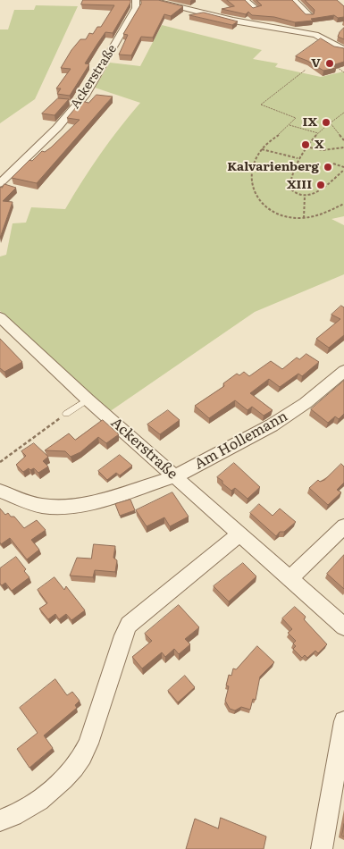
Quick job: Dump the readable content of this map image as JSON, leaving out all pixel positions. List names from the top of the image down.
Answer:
{
  "streets": {
    "street": ["Ackerstraße", "Am Hollemann"]
  },
  "crossings": [
    ["Ackerstraße", "Am Hollemann"]
  ],
  "places": [
    "V",
    "IX",
    "X",
    "Kalvarienberg",
    "XIII"
  ]
}
